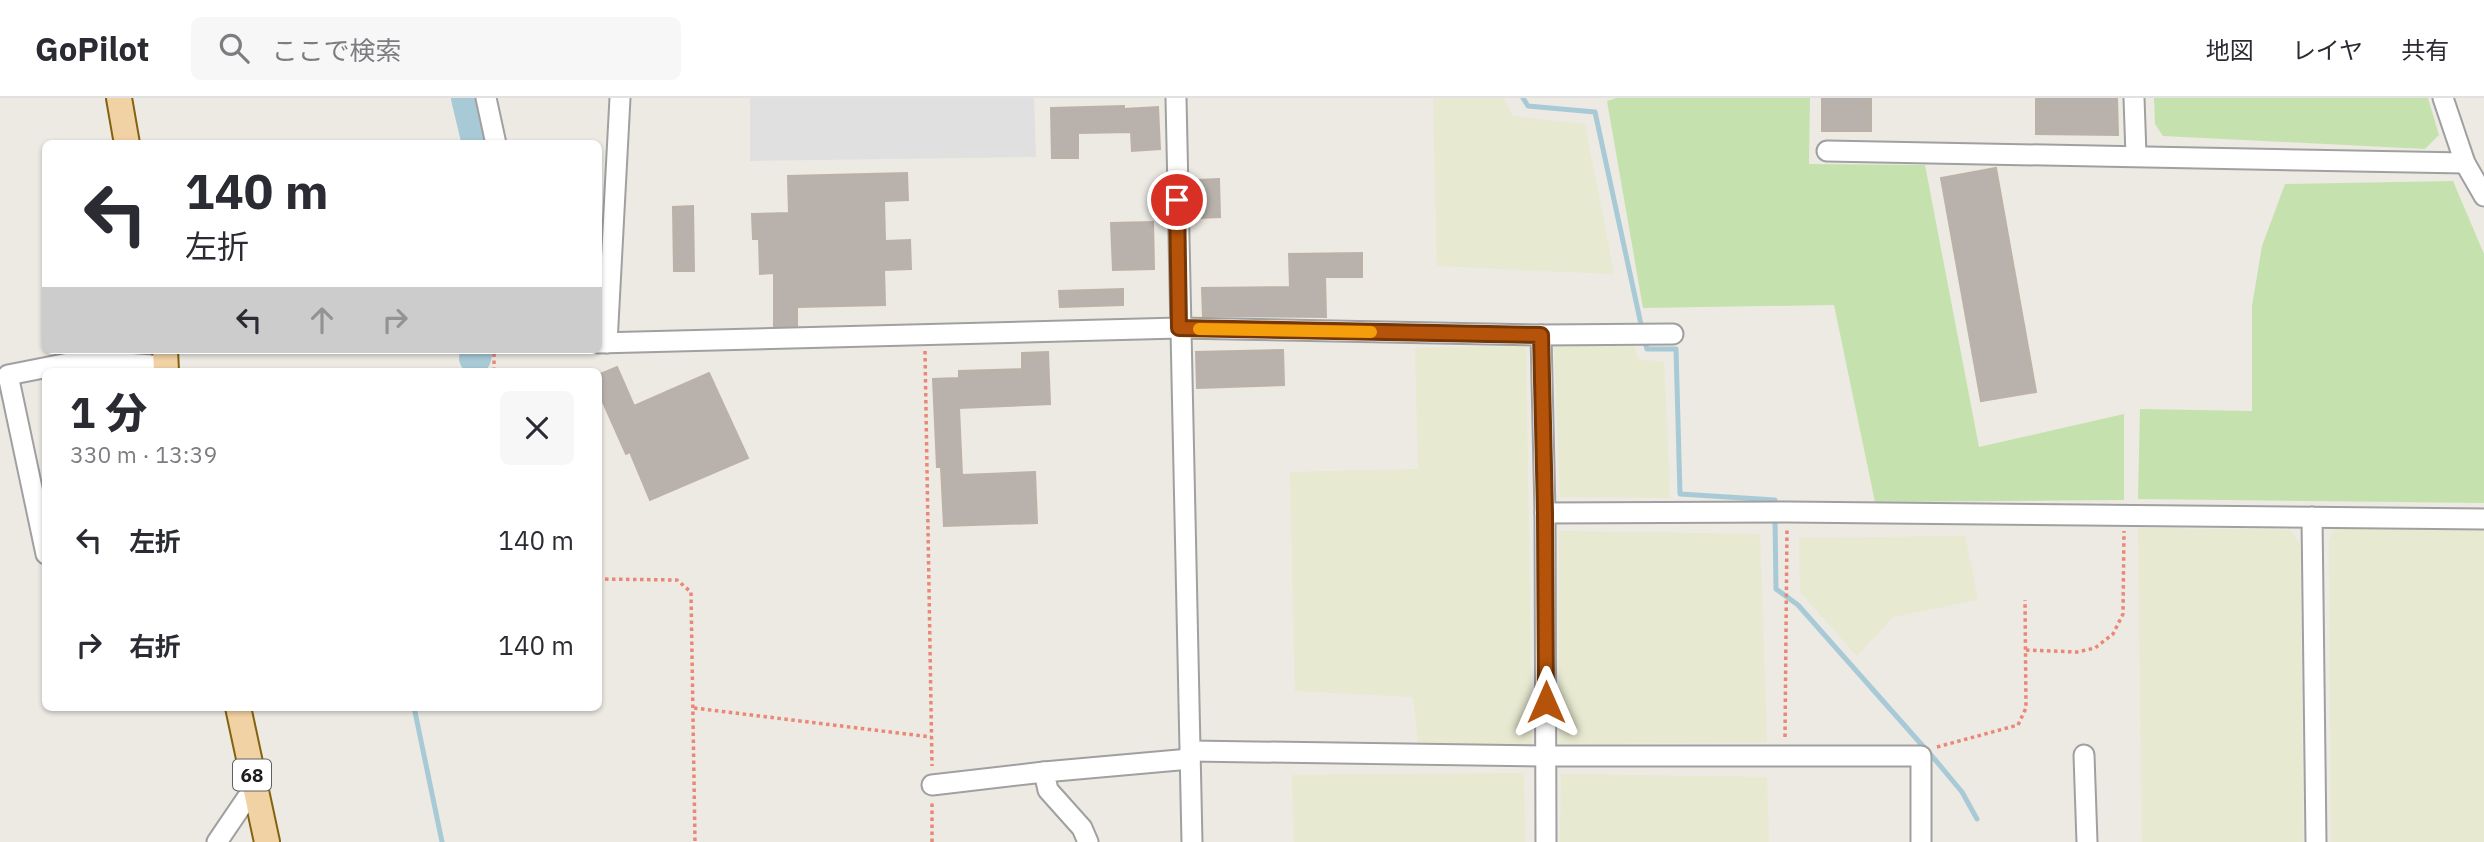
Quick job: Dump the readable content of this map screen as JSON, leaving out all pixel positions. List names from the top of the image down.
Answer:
{
  "streets": {
    "main road": ["68"]
  },
  "page": {
    "header": "GoPilot",
    "search": "ここで検索",
    "nav": ["地図", "レイヤ", "共有"],
    "turn": ["140 m", "左折"],
    "heading": ["1 分", "330 m · 13:39"],
    "list": [
      {
        "name": "左折",
        "value": "140 m"
      },
      {
        "name": "右折",
        "value": "140 m"
      }
    ]
  }
}
